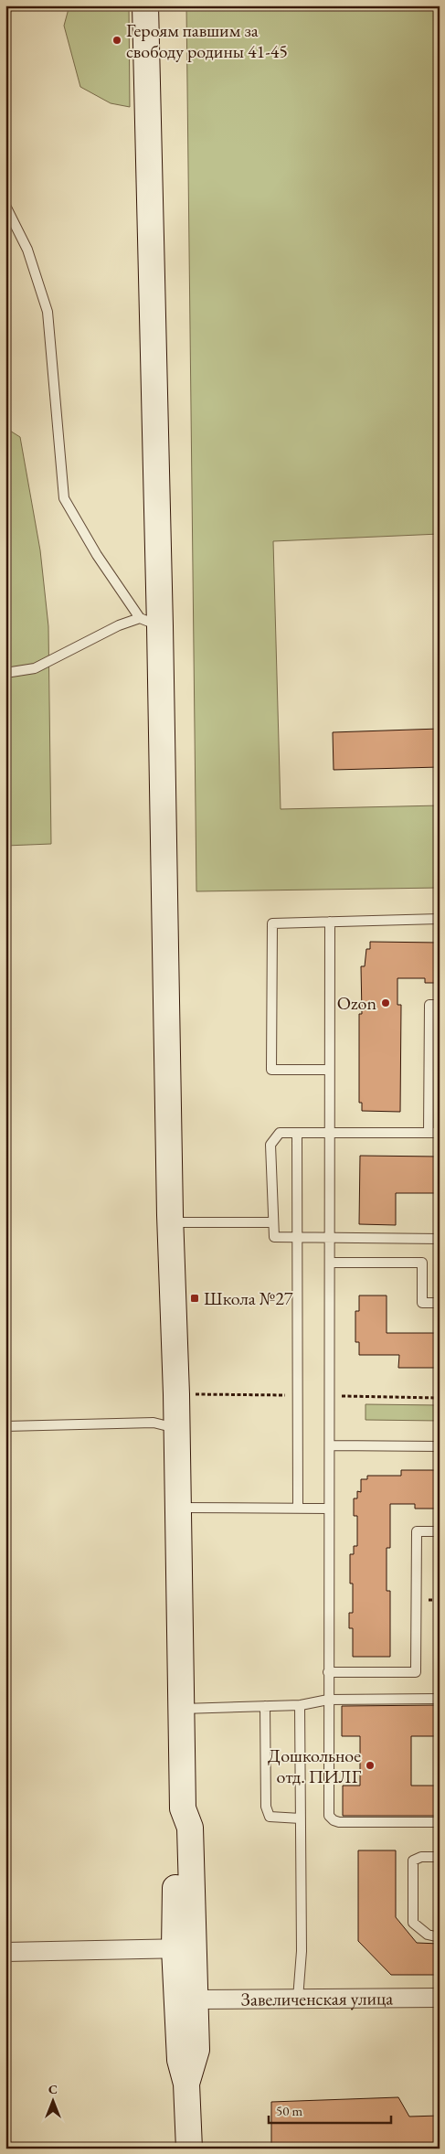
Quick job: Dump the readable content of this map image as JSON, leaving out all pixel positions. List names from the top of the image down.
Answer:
{
  "streets": {
    "street": ["Завеличенская улица"]
  },
  "places": {
    "other": ["Героям павшим за свободу родины 41-45", "Ozon", "Дошкольное отд. ПИЛГ"],
    "transit": ["Школа №27"]
  },
  "scale_bar": "50 m",
  "north": "top"
}
